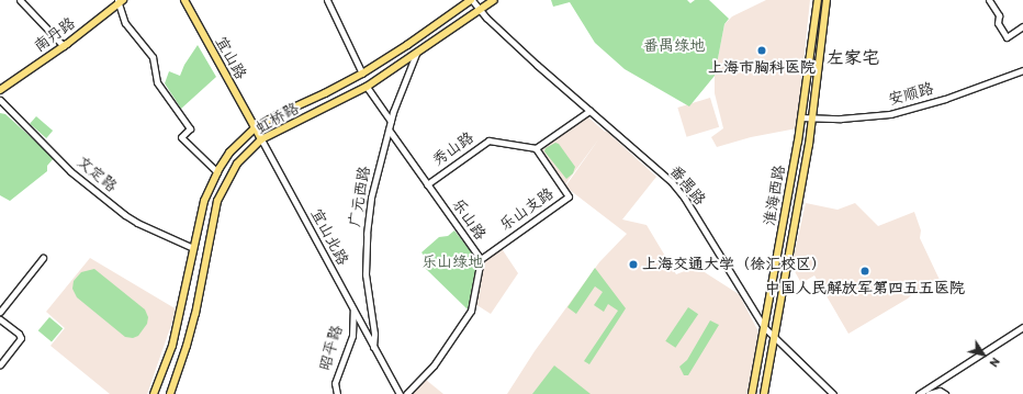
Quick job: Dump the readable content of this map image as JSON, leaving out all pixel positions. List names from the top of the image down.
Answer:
{
  "streets": {
    "main road": [
      "南丹路",
      "宜山路",
      "虹桥路",
      "淮海西路"
    ],
    "street": [
      "安顺路",
      "秀山路",
      "文定路",
      "番禺路",
      "广元西路",
      "乐山支路",
      "乐山路",
      "宜山北路",
      "昭平路"
    ]
  },
  "crossings": [
    ["宜山路", "虹桥路"],
    ["宜山路", "宜山北路"],
    ["安顺路", "淮海西路"],
    ["虹桥路", "文定路"],
    ["虹桥路", "番禺路"],
    ["虹桥路", "广元西路"],
    ["虹桥路", "宜山北路"],
    ["秀山路", "乐山支路"],
    ["秀山路", "乐山路"],
    ["番禺路", "淮海西路"],
    ["广元西路", "乐山路"],
    ["广元西路", "宜山北路"],
    ["乐山支路", "乐山路"],
    ["宜山北路", "昭平路"]
  ],
  "districts": ["左家宅"],
  "parks": ["番禺绿地", "乐山绿地"],
  "places": ["上海市胸科医院", "上海交通大学（徐汇校区）", "中国人民解放军第四五五医院"],
  "north": "bottom right"
}
